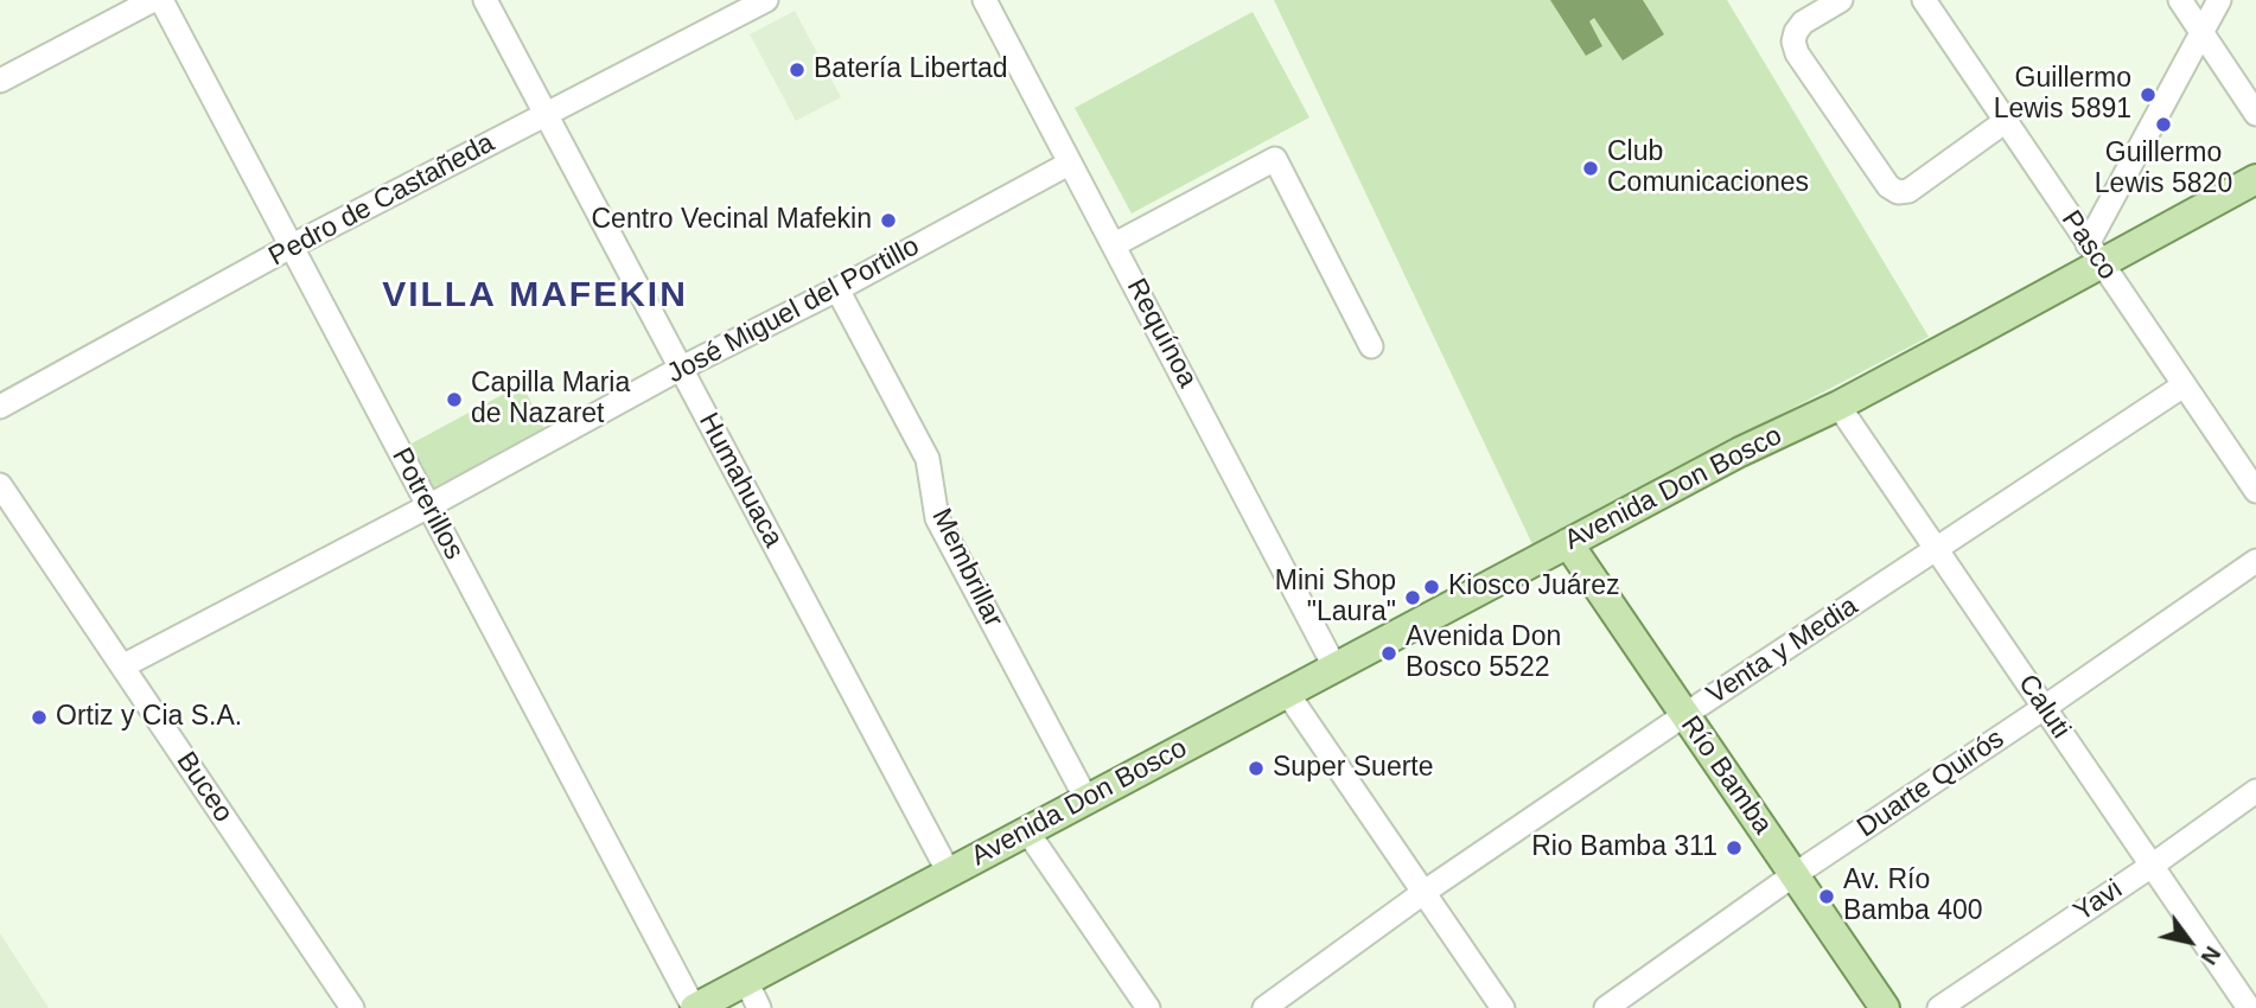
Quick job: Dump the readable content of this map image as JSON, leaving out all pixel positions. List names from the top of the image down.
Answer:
{
  "streets": {
    "main road": ["Avenida Don Bosco", "Río Bamba"],
    "street": [
      "Pedro de Castañeda",
      "Pasco",
      "José Miguel del Portillo",
      "Requínoa",
      "Humahuaca",
      "Potrerillos",
      "Membrillar",
      "Venta y Media",
      "Caluti",
      "Duarte Quirós",
      "Buceo",
      "Yavi"
    ]
  },
  "crossings": [
    ["Pedro de Castañeda", "Humahuaca"],
    ["Pedro de Castañeda", "Potrerillos"],
    ["Pasco", "Avenida Don Bosco"],
    ["Pasco", "Venta y Media"],
    ["José Miguel del Portillo", "Requínoa"],
    ["José Miguel del Portillo", "Humahuaca"],
    ["José Miguel del Portillo", "Potrerillos"],
    ["José Miguel del Portillo", "Membrillar"],
    ["José Miguel del Portillo", "Buceo"],
    ["Requínoa", "Avenida Don Bosco"],
    ["Humahuaca", "Avenida Don Bosco"],
    ["Avenida Don Bosco", "Potrerillos"],
    ["Avenida Don Bosco", "Membrillar"],
    ["Avenida Don Bosco", "Caluti"],
    ["Avenida Don Bosco", "Río Bamba"],
    ["Venta y Media", "Caluti"],
    ["Venta y Media", "Río Bamba"],
    ["Caluti", "Duarte Quirós"],
    ["Caluti", "Yavi"],
    ["Río Bamba", "Duarte Quirós"]
  ],
  "districts": ["VILLA MAFEKIN"],
  "places": [
    "Batería Libertad",
    "Guillermo Lewis 5891",
    "Guillermo Lewis 5820",
    "Club Comunicaciones",
    "Centro Vecinal Mafekin",
    "Capilla Maria de Nazaret",
    "Kiosco Juárez",
    "Mini Shop \"Laura\"",
    "Avenida Don Bosco 5522",
    "Ortiz y Cia S.A.",
    "Super Suerte",
    "Rio Bamba 311",
    "Av. Río Bamba 400"
  ],
  "north": "bottom right"
}
